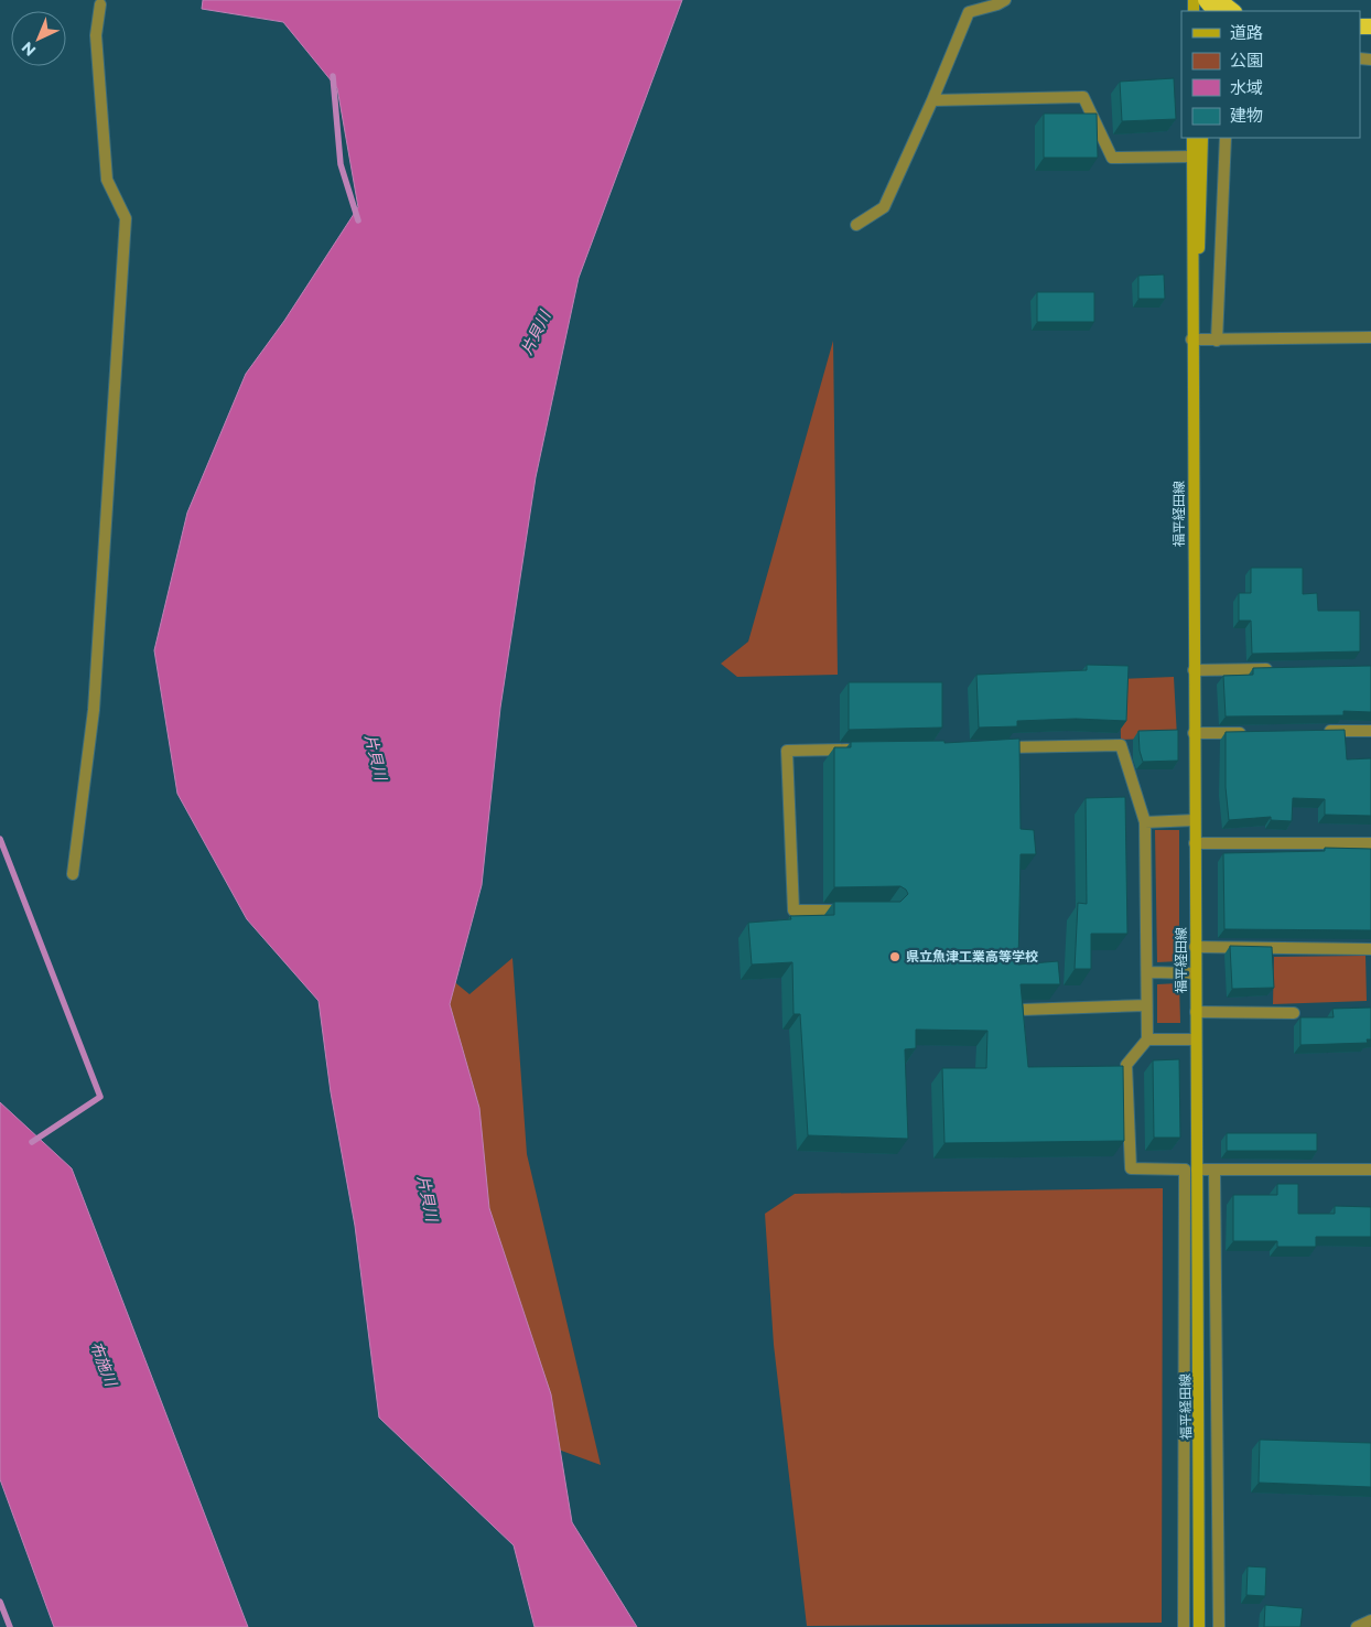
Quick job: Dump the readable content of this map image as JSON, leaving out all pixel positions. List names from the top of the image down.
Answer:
{
  "streets": {
    "main road": ["福平経田線"]
  },
  "water": ["片貝川", "布施川"],
  "places": ["県立魚津工業高等学校"],
  "legend": [
    "道路",
    "公園",
    "水域",
    "建物"
  ],
  "north": "bottom left"
}
